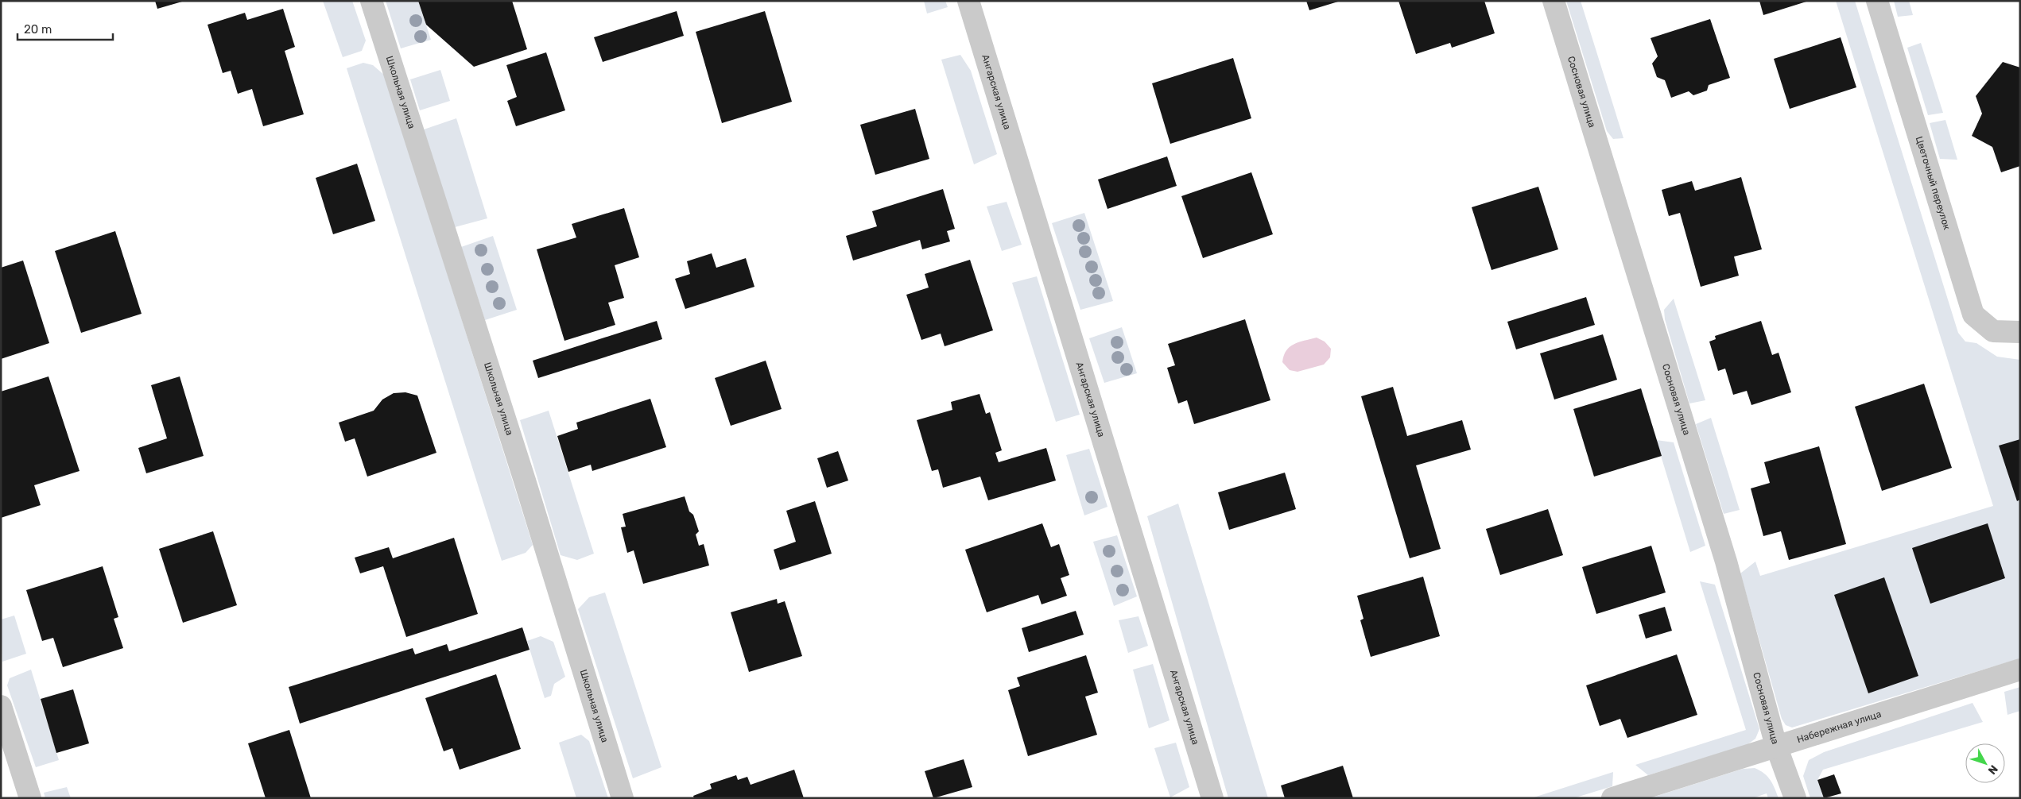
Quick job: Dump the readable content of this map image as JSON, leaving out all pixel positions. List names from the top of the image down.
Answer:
{
  "streets": {
    "street": [
      "Сосновая улица",
      "Ангарская улица",
      "Школьная улица",
      "Цветочный переулок",
      "Набережная улица"
    ]
  },
  "crossings": [
    ["Сосновая улица", "Набережная улица"]
  ],
  "scale_bar": "20 m",
  "north": "bottom right"
}
